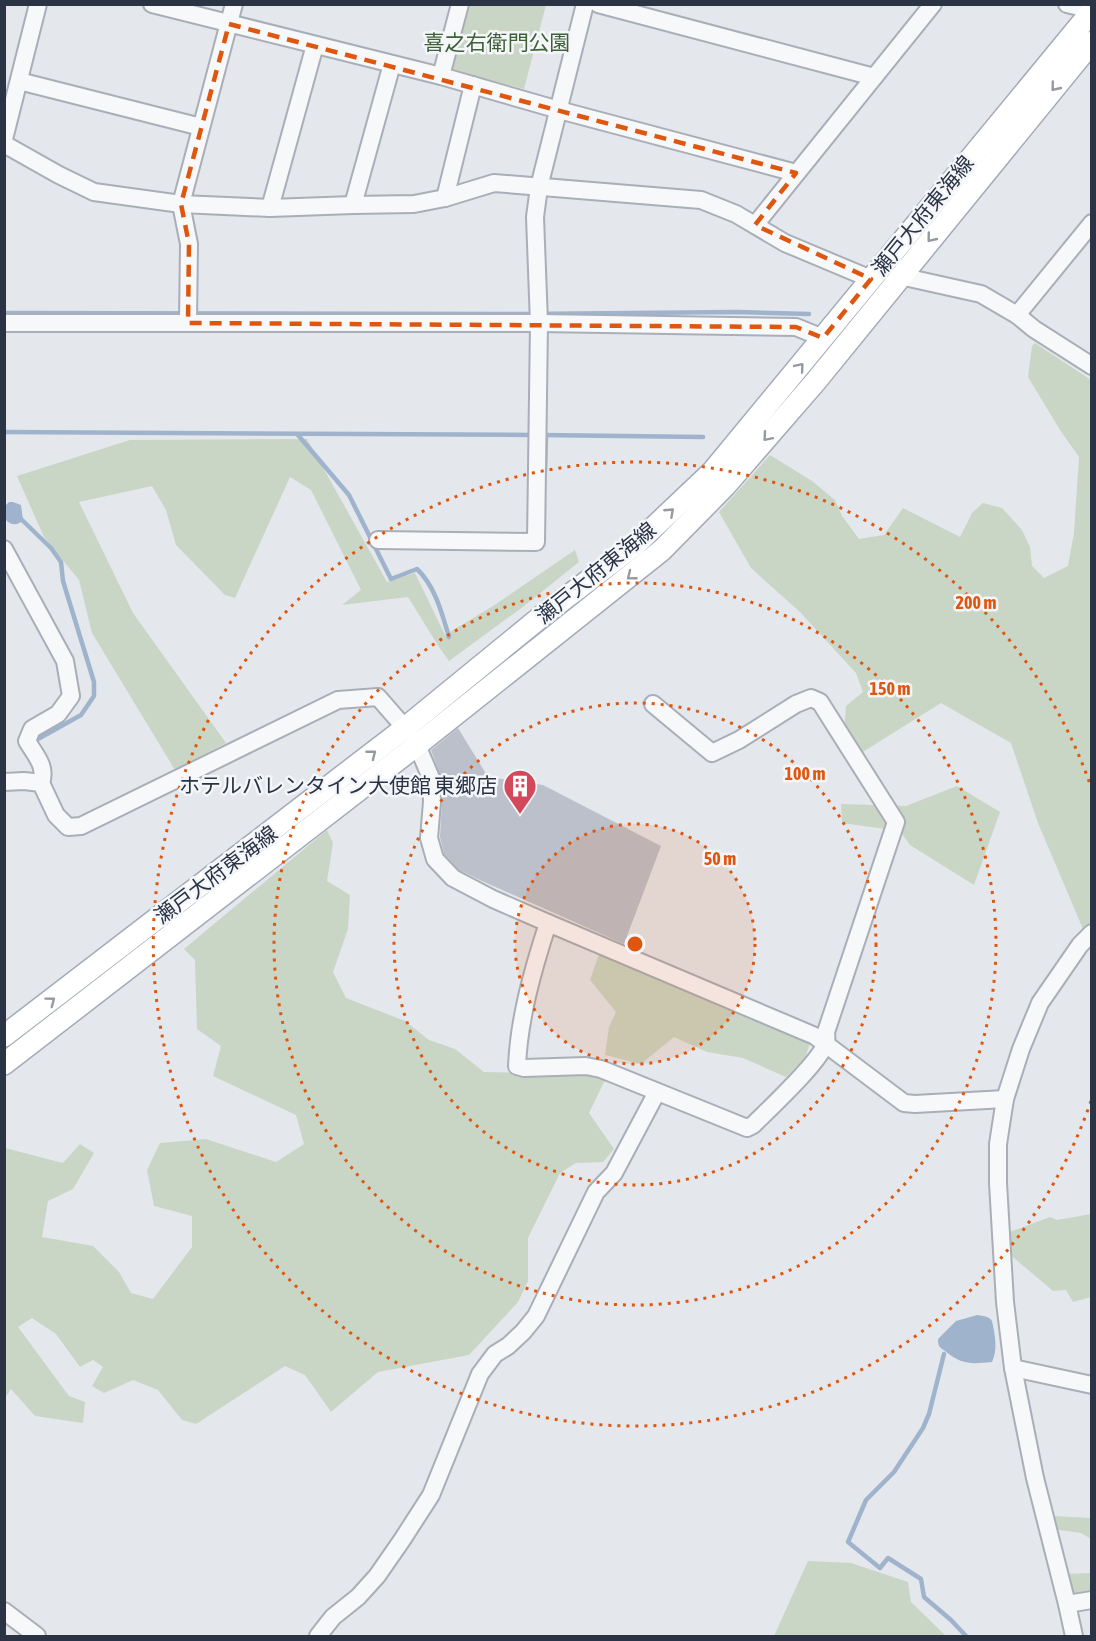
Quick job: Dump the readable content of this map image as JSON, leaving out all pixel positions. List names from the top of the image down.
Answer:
{
  "streets": {
    "main road": ["瀬戸大府東海線"]
  },
  "parks": ["喜之右衛門公園"],
  "places": {
    "building": ["ホテルバレンタイン大使館 東郷店"]
  },
  "rings": [
    "200 m",
    "150 m",
    "100 m",
    "50 m"
  ]
}
